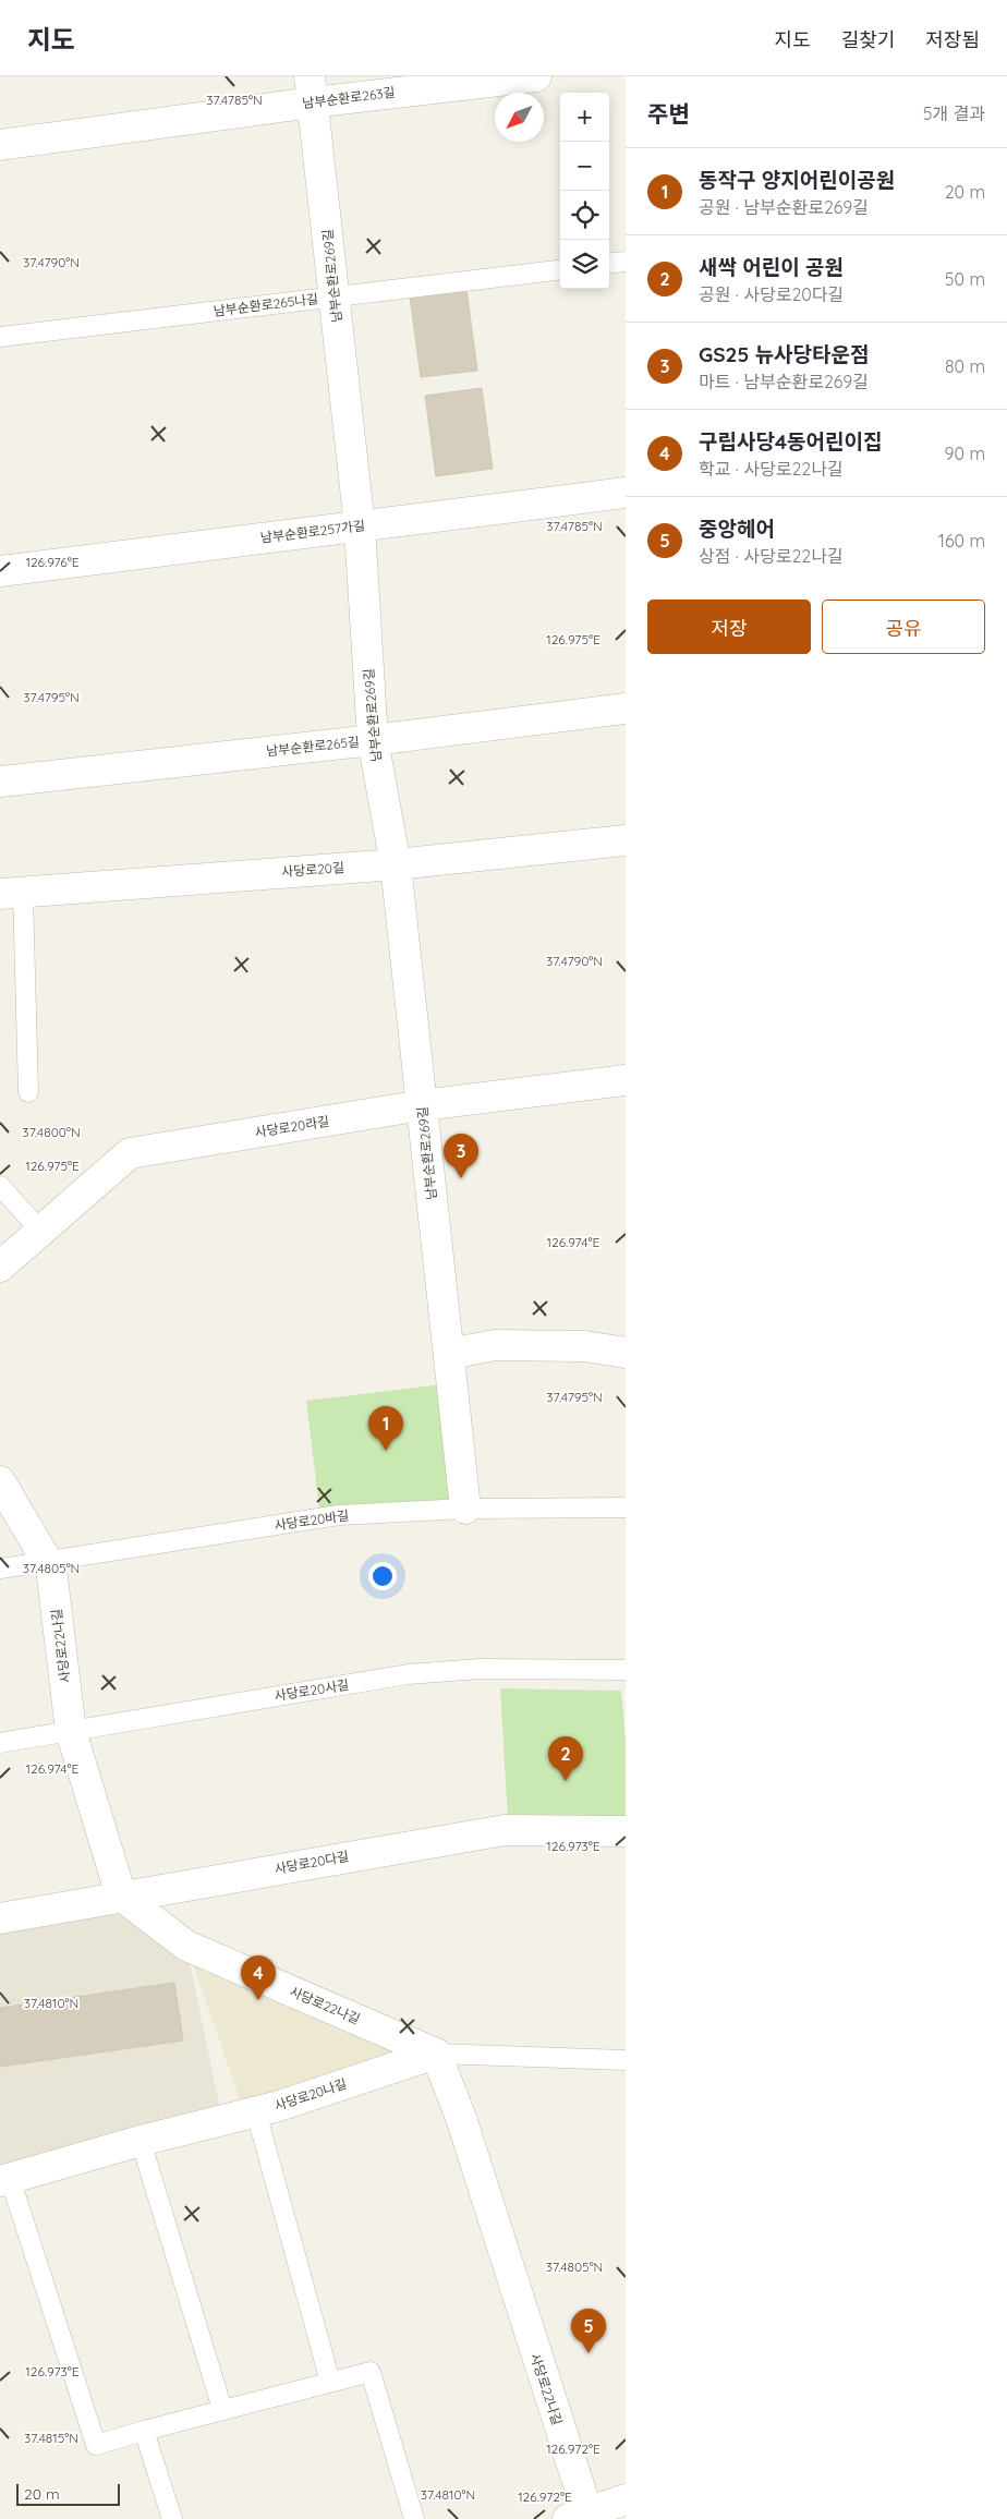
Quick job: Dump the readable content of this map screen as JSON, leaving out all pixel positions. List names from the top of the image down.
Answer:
{
  "streets": {
    "street": [
      "남부순환로263길",
      "남부순환로269길",
      "남부순환로257가길",
      "남부순환로265길",
      "사당로20길",
      "사당로20라길",
      "사당로22나길",
      "사당로20다길",
      "사당로20나길"
    ],
    "lane": ["남부순환로265나길", "사당로20바길", "사당로20사길"]
  },
  "crossings": [
    ["남부순환로263길", "남부순환로269길"],
    ["남부순환로269길", "남부순환로265나길"],
    ["남부순환로269길", "남부순환로257가길"],
    ["남부순환로269길", "남부순환로265길"],
    ["남부순환로269길", "사당로20길"],
    ["남부순환로269길", "사당로20라길"],
    ["남부순환로269길", "사당로20바길"],
    ["사당로20바길", "사당로22나길"],
    ["사당로22나길", "사당로20사길"],
    ["사당로22나길", "사당로20다길"],
    ["사당로22나길", "사당로20나길"]
  ],
  "scale_bar": "20 m",
  "north": "bottom left",
  "page": {
    "header": "지도",
    "nav": ["지도", "길찾기", "저장됨"],
    "heading": ["주변", "5개 결과"],
    "map_buttons": ["+", "−"],
    "list": [
      {
        "mark": "1",
        "name": "동작구 양지어린이공원",
        "note": "공원 · 남부순환로269길",
        "value": "20 m"
      },
      {
        "mark": "2",
        "name": "새싹 어린이 공원",
        "note": "공원 · 사당로20다길",
        "value": "50 m"
      },
      {
        "mark": "3",
        "name": "GS25 뉴사당타운점",
        "note": "마트 · 남부순환로269길",
        "value": "80 m"
      },
      {
        "mark": "4",
        "name": "구립사당4동어린이집",
        "note": "학교 · 사당로22나길",
        "value": "90 m"
      },
      {
        "mark": "5",
        "name": "중앙헤어",
        "note": "상점 · 사당로22나길",
        "value": "160 m"
      }
    ],
    "buttons": ["저장", "공유"],
    "pins": [
      "3",
      "1",
      "2",
      "4",
      "5"
    ],
    "scale": "20 m"
  },
  "coordinates": [
    "37.4785°N",
    "37.4790°N",
    "126.976°E",
    "126.975°E",
    "37.4795°N",
    "37.4800°N",
    "126.974°E",
    "37.4805°N",
    "126.973°E",
    "37.4810°N",
    "37.4815°N",
    "126.972°E"
  ]
}
